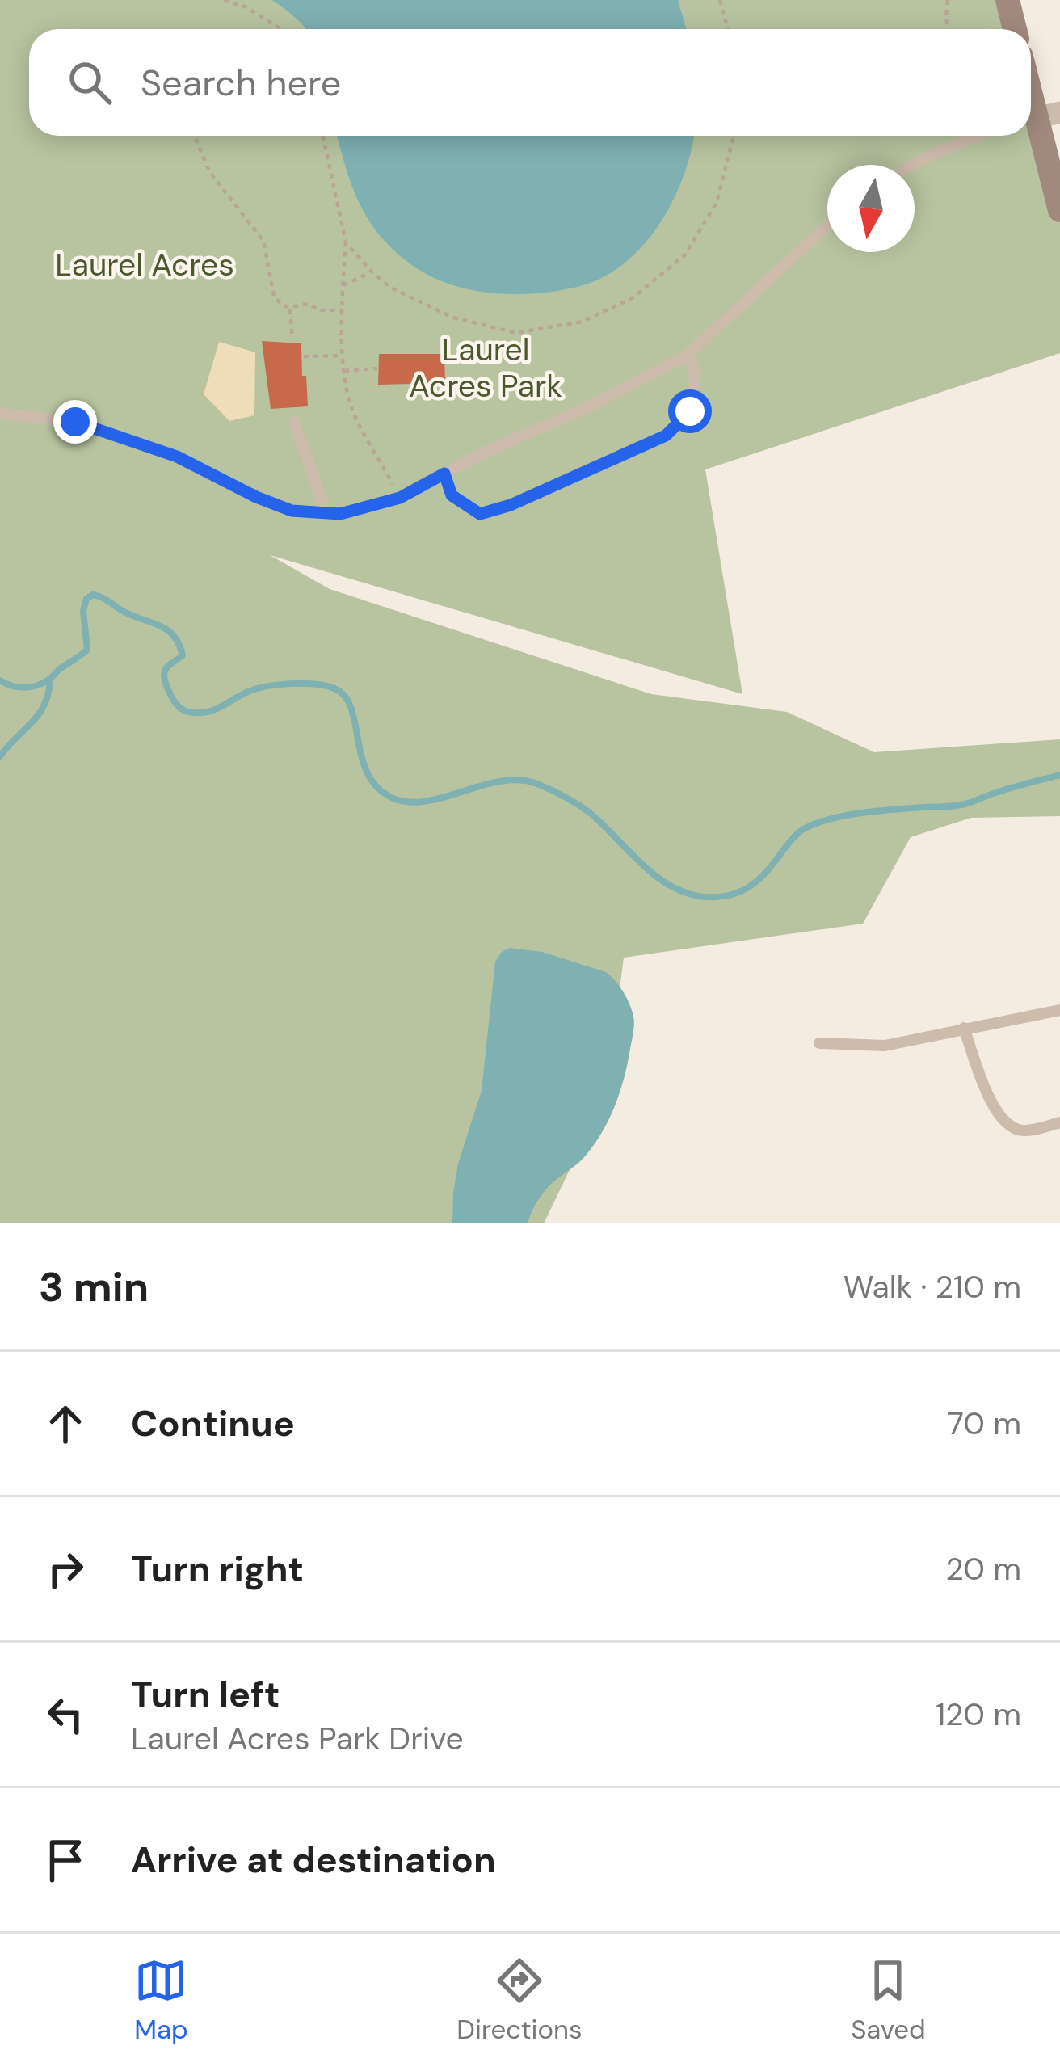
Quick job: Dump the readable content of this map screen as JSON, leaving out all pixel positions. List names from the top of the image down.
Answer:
{
  "parks": ["Laurel Acres", "Laurel Acres Park"],
  "north": "bottom",
  "page": {
    "search": "Search here",
    "heading": ["3 min", "Walk · 210 m"],
    "list": [
      ["Continue", "70 m"],
      ["Turn right", "20 m"],
      ["Turn left", "Laurel Acres Park Drive", "120 m"],
      "Arrive at destination"
    ],
    "nav": ["Map", "Directions", "Saved"]
  }
}
